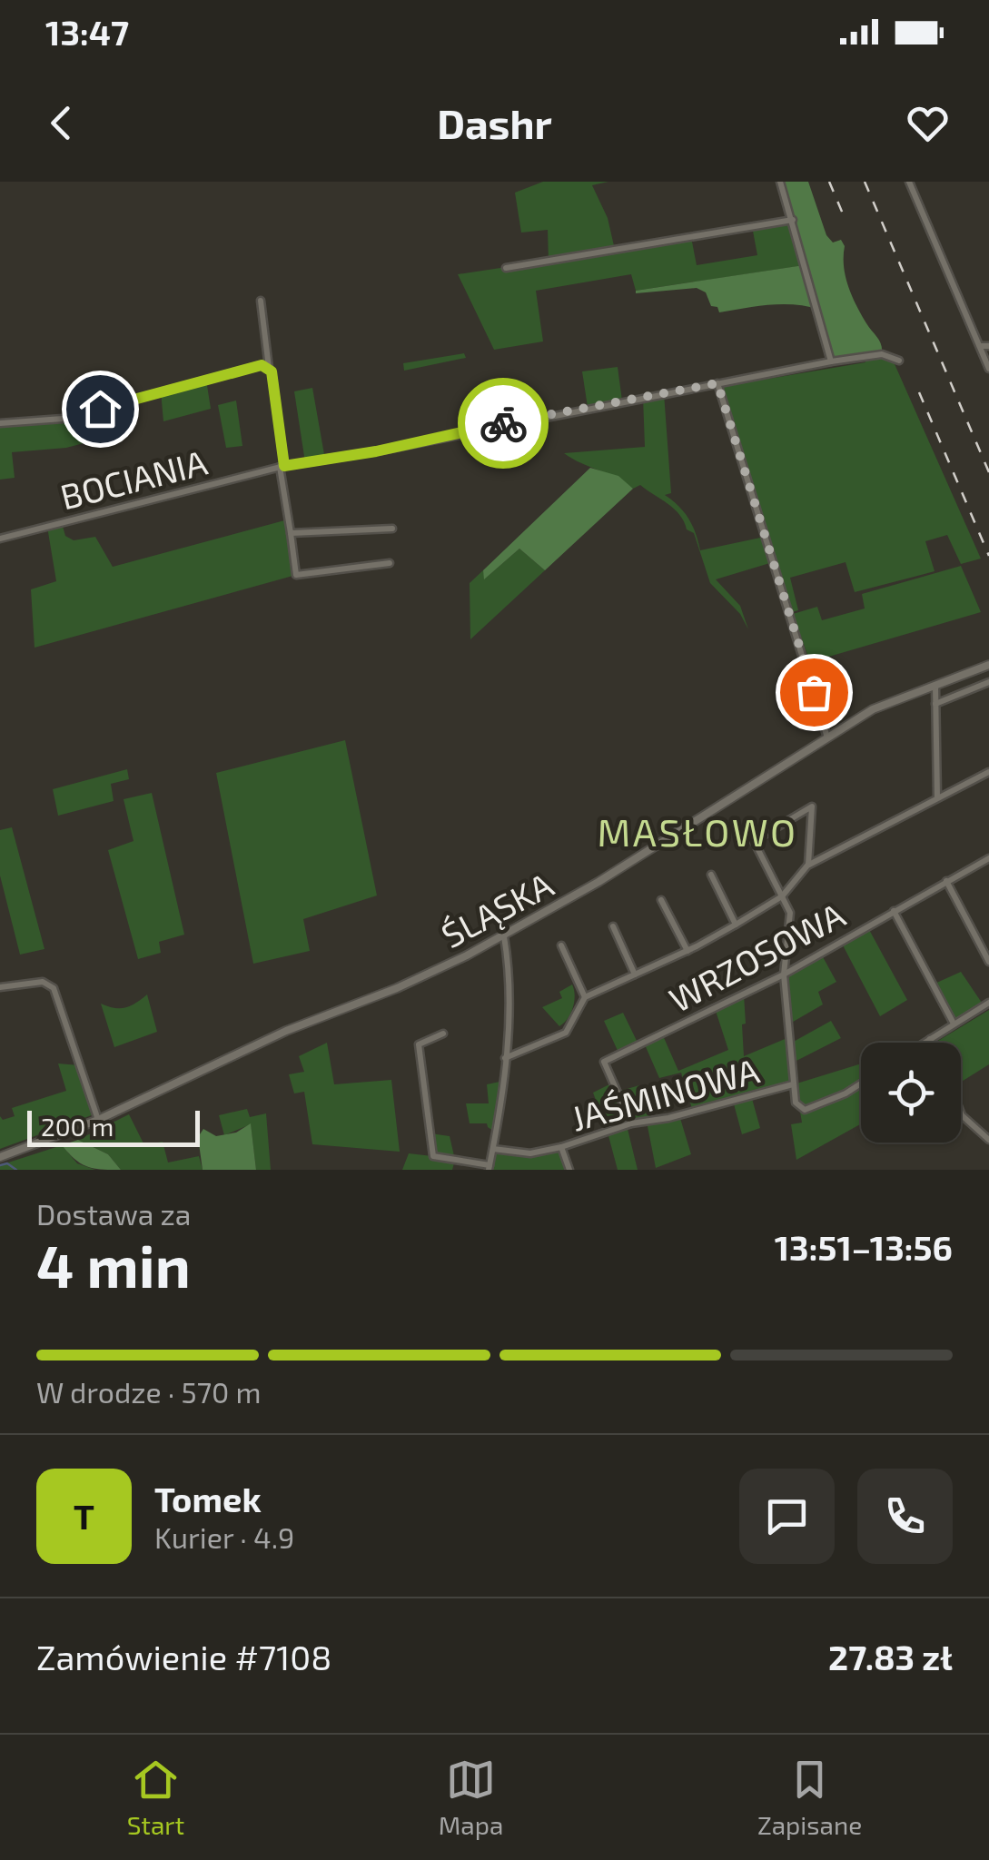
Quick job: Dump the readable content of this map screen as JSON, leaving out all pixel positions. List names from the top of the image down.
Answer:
{
  "streets": {
    "street": [
      "BOCIANIA",
      "ŚLĄSKA",
      "WRZOSOWA",
      "JAŚMINOWA"
    ]
  },
  "crossings": [
    ["WRZOSOWA", "JAŚMINOWA"]
  ],
  "districts": ["MASŁOWO"],
  "scale_bar": "200 m",
  "page": {
    "status": "13:47",
    "header": "Dashr",
    "scale": "200 m",
    "heading": ["4 min", "Dostawa za", "13:51–13:56"],
    "panel": [
      "Tomek",
      "Kurier · 4.9",
      "Zamówienie #7108",
      "27.83 zł"
    ],
    "bar": "W drodze · 570 m",
    "round": "T",
    "tabs": ["Start", "Mapa", "Zapisane"]
  }
}
